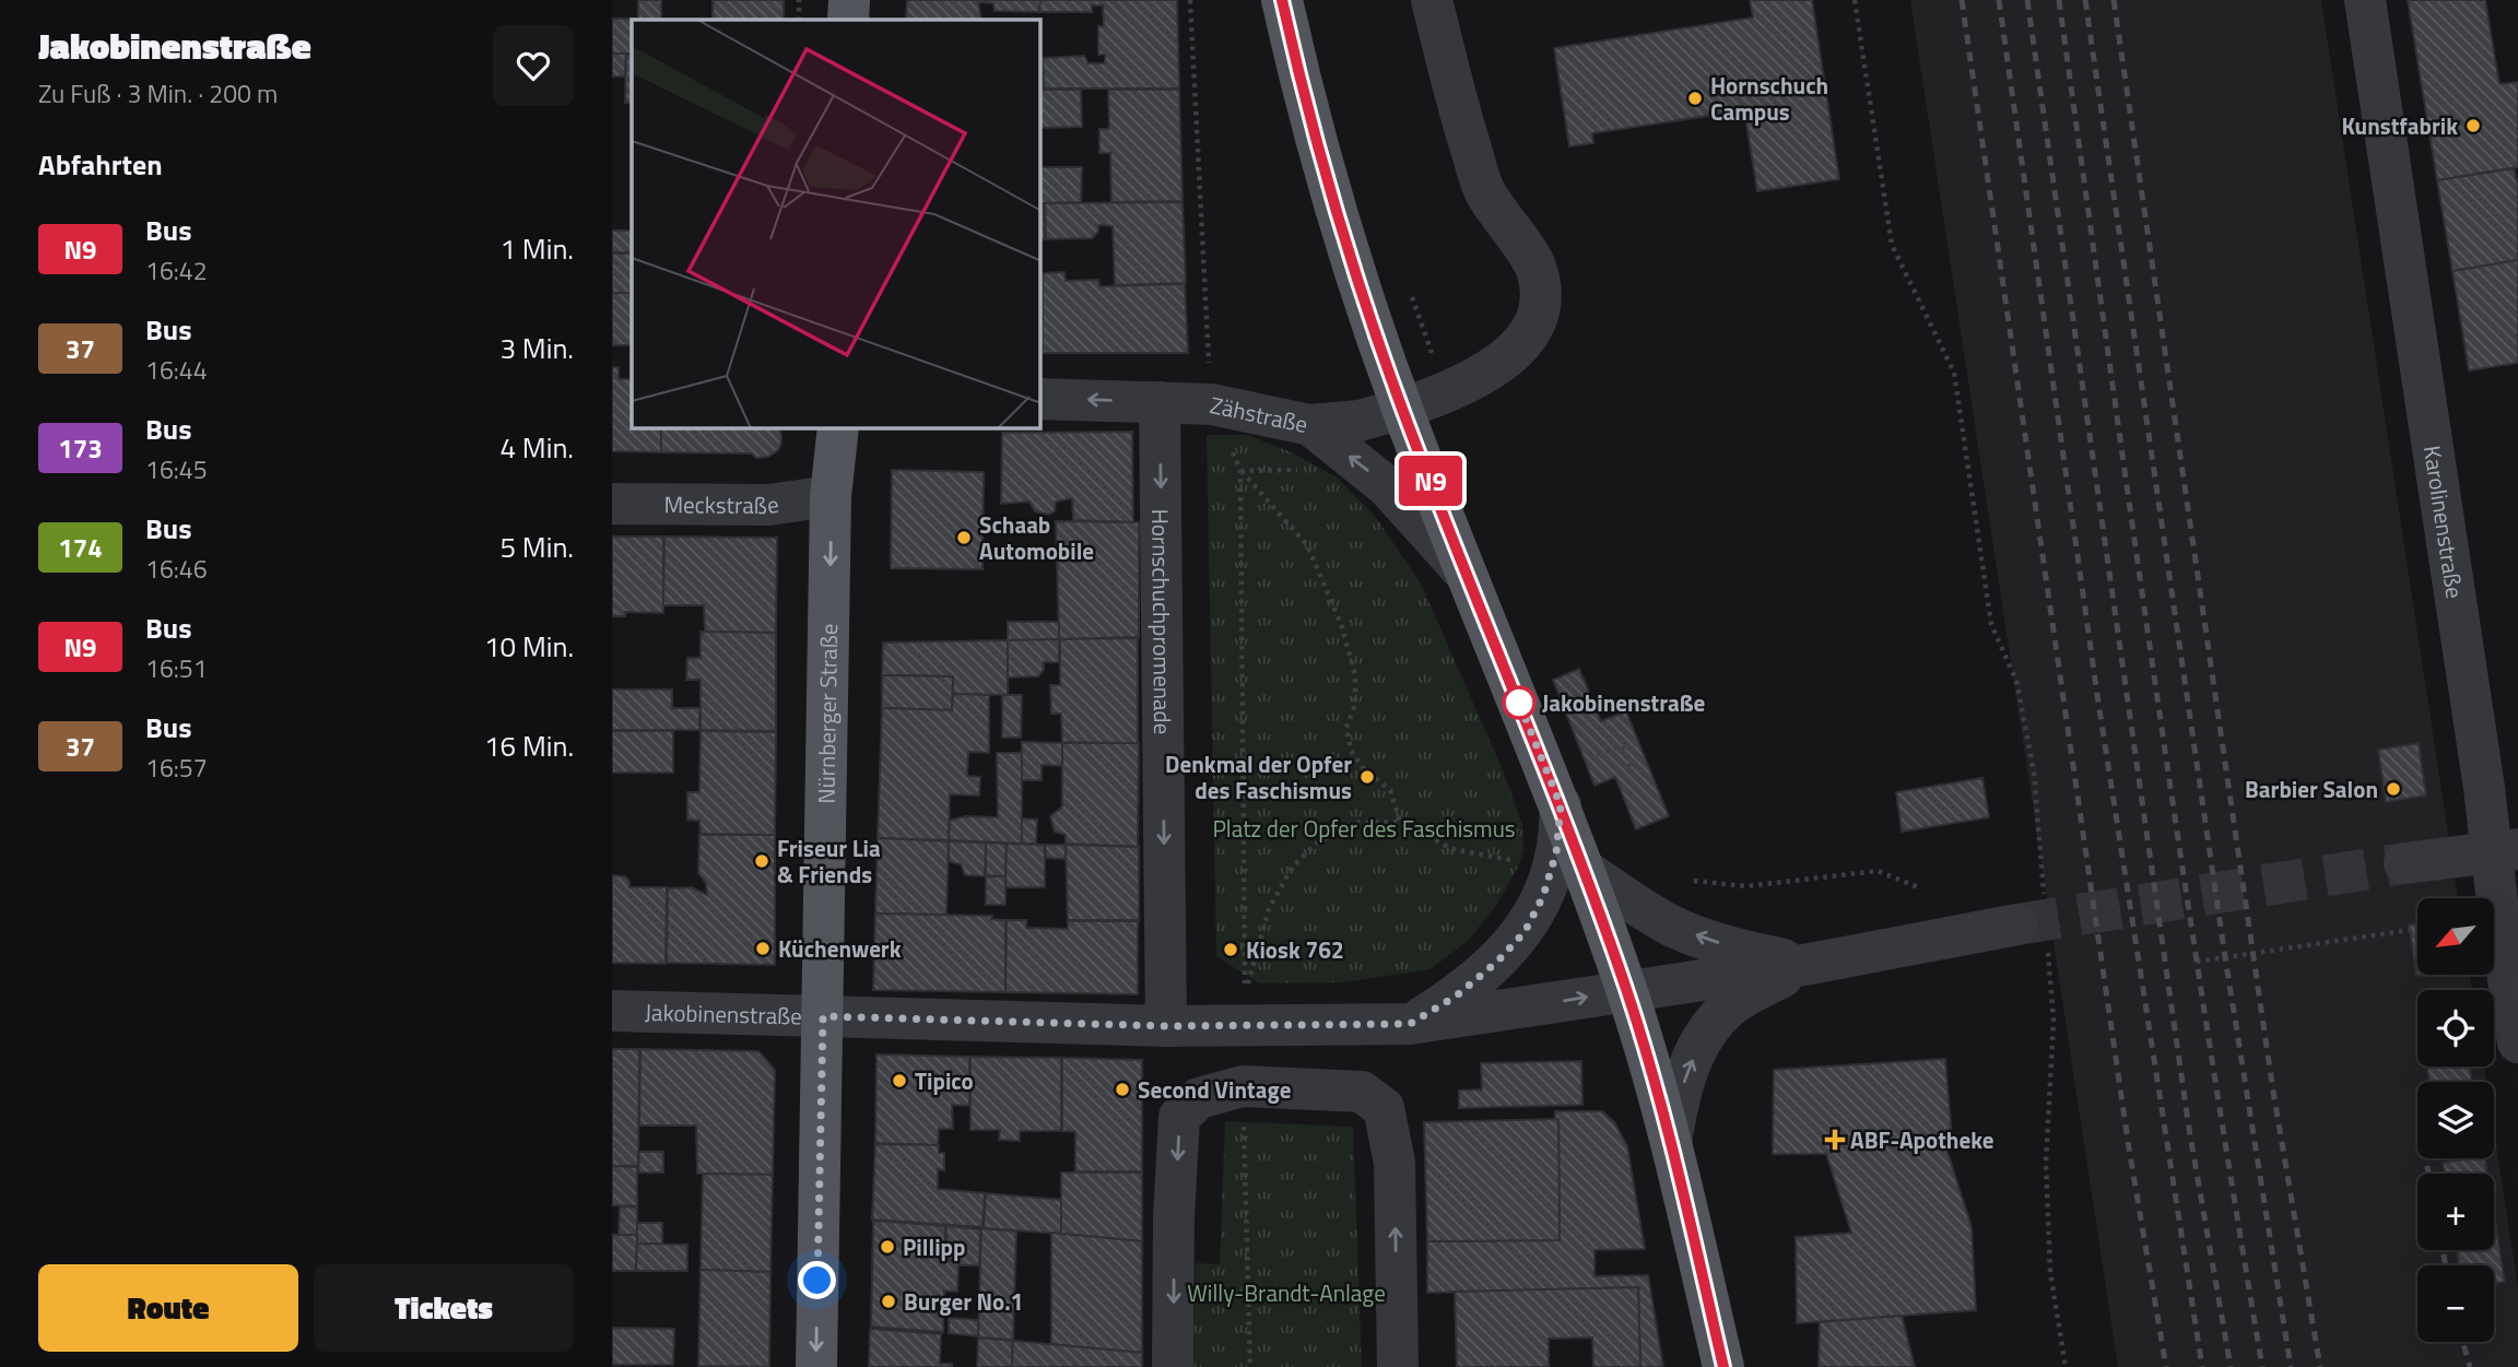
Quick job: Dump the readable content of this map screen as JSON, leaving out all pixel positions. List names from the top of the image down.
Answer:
{
  "streets": {
    "main road": ["Nürnberger Straße"],
    "street": [
      "Zähstraße",
      "Meckstraße",
      "Karolinenstraße",
      "Hornschuchpromenade",
      "Jakobinenstraße"
    ]
  },
  "crossings": [
    ["Zähstraße", "Hornschuchpromenade"],
    ["Meckstraße", "Nürnberger Straße"],
    ["Hornschuchpromenade", "Jakobinenstraße"],
    ["Nürnberger Straße", "Jakobinenstraße"]
  ],
  "one_way": ["Zähstraße", "Hornschuchpromenade", "Nürnberger Straße"],
  "parks": ["Platz der Opfer des Faschismus", "Willy-Brandt-Anlage"],
  "places": {
    "other": [
      "Hornschuch Campus",
      "Kunstfabrik",
      "Schaab Automobile",
      "Jakobinenstraße",
      "Denkmal der Opfer des Faschismus",
      "Barbier Salon",
      "Friseur Lia & Friends",
      "Küchenwerk",
      "Kiosk 762",
      "Tipico",
      "Second Vintage",
      "Pillipp",
      "Burger No.1"
    ],
    "health": ["ABF-Apotheke"]
  },
  "lines": ["bus line N9"],
  "north": "bottom left",
  "page": {
    "heading": [
      ["Jakobinenstraße", "Zu Fuß · 3 Min. · 200 m"],
      "Abfahrten"
    ],
    "on_map": "N9",
    "list": [
      {
        "mark": "N9",
        "name": "Bus",
        "note": "16:42",
        "value": "1 Min."
      },
      {
        "mark": "37",
        "name": "Bus",
        "note": "16:44",
        "value": "3 Min."
      },
      {
        "mark": "173",
        "name": "Bus",
        "note": "16:45",
        "value": "4 Min."
      },
      {
        "mark": "174",
        "name": "Bus",
        "note": "16:46",
        "value": "5 Min."
      },
      {
        "mark": "N9",
        "name": "Bus",
        "note": "16:51",
        "value": "10 Min."
      },
      {
        "mark": "37",
        "name": "Bus",
        "note": "16:57",
        "value": "16 Min."
      }
    ],
    "map_buttons": ["+", "−"],
    "buttons": ["Route", "Tickets"]
  }
}
